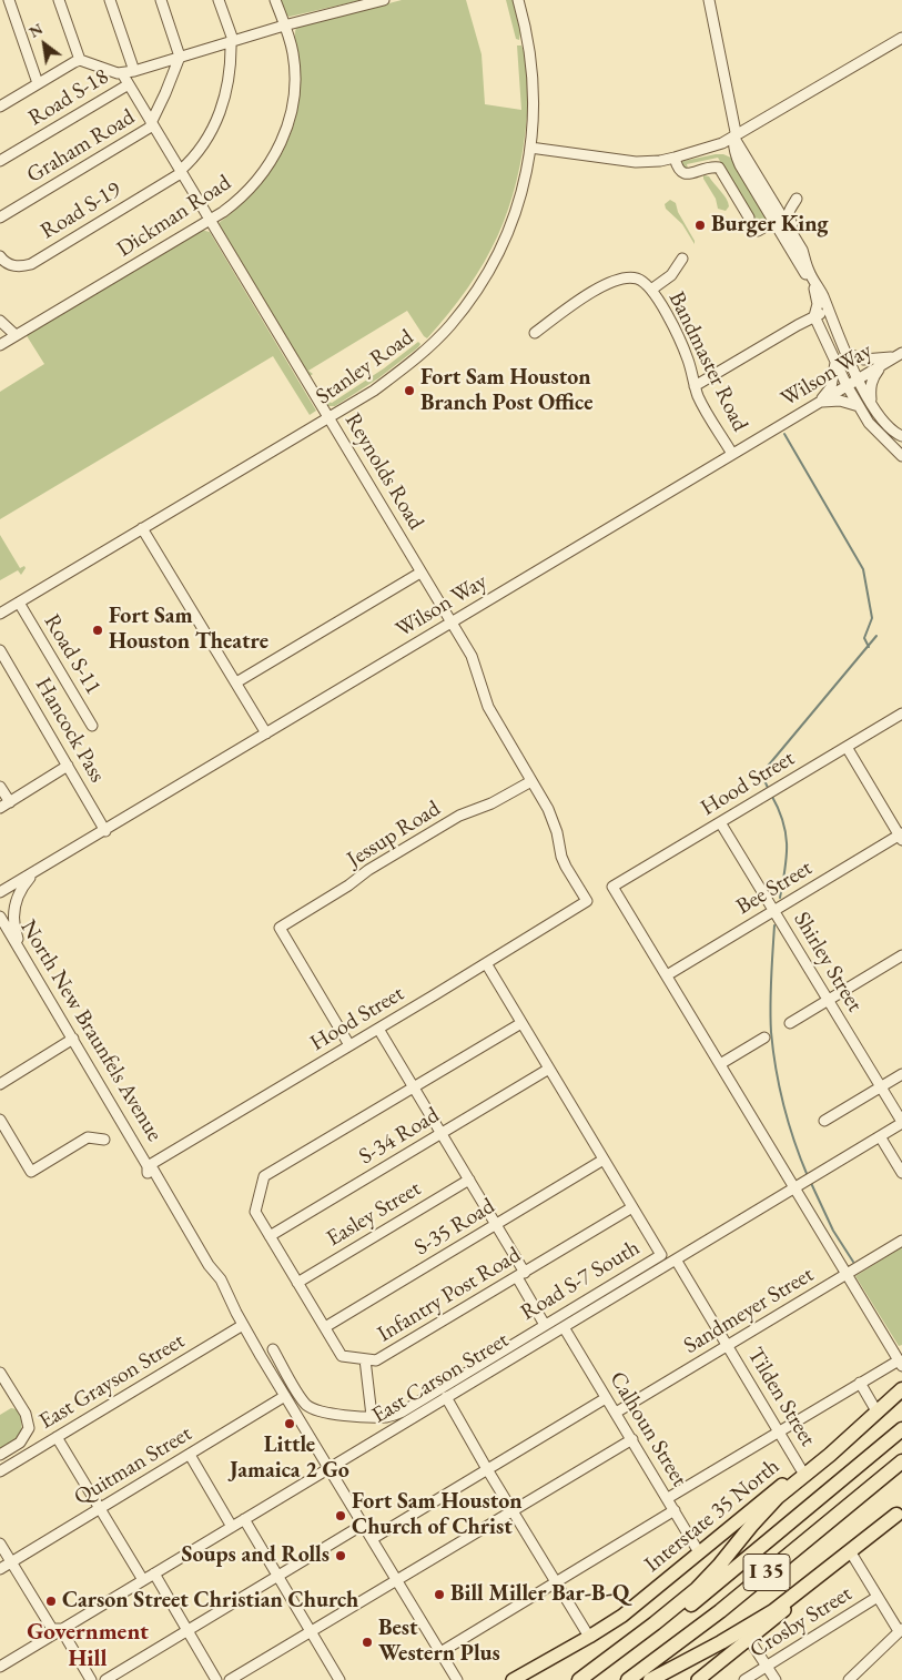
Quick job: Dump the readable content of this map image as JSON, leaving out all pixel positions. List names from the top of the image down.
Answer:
{
  "streets": {
    "highway": ["I 35"],
    "main road": ["Interstate 35 North"],
    "street": [
      "Road S-18",
      "Graham Road",
      "Road S-19",
      "Dickman Road",
      "Bandmaster Road",
      "Stanley Road",
      "Wilson Way",
      "Reynolds Road",
      "Road S-11",
      "Hancock Pass",
      "Hood Street",
      "Jessup Road",
      "Bee Street",
      "Shirley Street",
      "North New Braunfels Avenue",
      "S-34 Road",
      "Easley Street",
      "S-35 Road",
      "Road S-7 South",
      "Infantry Post Road",
      "Sandmeyer Street",
      "East Carson Street",
      "East Grayson Street",
      "Tilden Street",
      "Calhoun Street",
      "Quitman Street",
      "Crosby Street"
    ]
  },
  "crossings": [
    ["Road S-18", "Reynolds Road"],
    ["Graham Road", "Reynolds Road"],
    ["Road S-19", "Reynolds Road"],
    ["Dickman Road", "Reynolds Road"],
    ["Bandmaster Road", "Wilson Way"],
    ["Stanley Road", "Reynolds Road"],
    ["Stanley Road", "Road S-11"],
    ["Wilson Way", "Reynolds Road"],
    ["Wilson Way", "Hancock Pass"],
    ["Reynolds Road", "Hood Street"],
    ["Reynolds Road", "Jessup Road"],
    ["Hood Street", "Jessup Road"],
    ["Hood Street", "Bee Street"],
    ["Hood Street", "Shirley Street"],
    ["Hood Street", "North New Braunfels Avenue"],
    ["Bee Street", "Shirley Street"],
    ["Shirley Street", "East Carson Street"],
    ["North New Braunfels Avenue", "East Carson Street"],
    ["North New Braunfels Avenue", "East Grayson Street"],
    ["North New Braunfels Avenue", "Quitman Street"],
    ["S-34 Road", "Infantry Post Road"],
    ["Easley Street", "Infantry Post Road"],
    ["S-35 Road", "Infantry Post Road"],
    ["Road S-7 South", "Infantry Post Road"],
    ["Sandmeyer Street", "Tilden Street"],
    ["Sandmeyer Street", "Calhoun Street"],
    ["East Carson Street", "Tilden Street"],
    ["East Carson Street", "Calhoun Street"],
    ["Tilden Street", "Interstate 35 North"],
    ["Calhoun Street", "Interstate 35 North"]
  ],
  "districts": ["Government Hill"],
  "places": [
    "Burger King",
    "Fort Sam Houston Branch Post Office",
    "Fort Sam Houston Theatre",
    "Little Jamaica 2 Go",
    "Fort Sam Houston Church of Christ",
    "Soups and Rolls",
    "Bill Miller Bar-B-Q",
    "Carson Street Christian Church",
    "Best Western Plus"
  ],
  "north": "top left"
}
